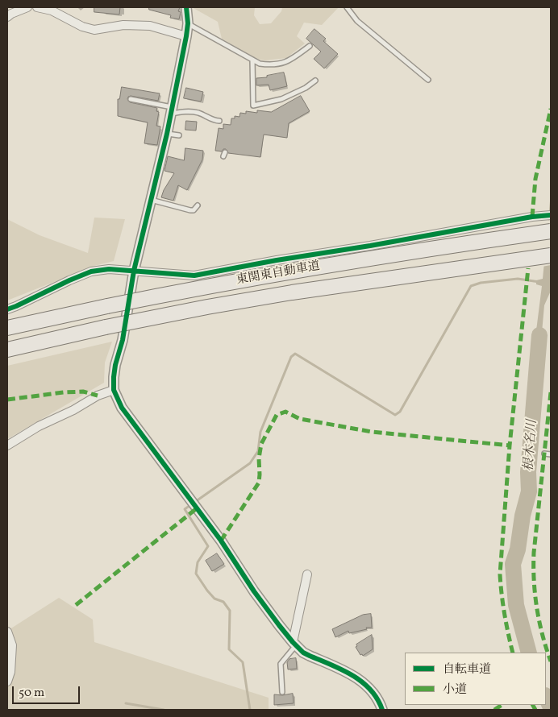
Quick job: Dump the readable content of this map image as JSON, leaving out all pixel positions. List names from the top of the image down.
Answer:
{
  "streets": {
    "highway": ["東関東自動車道"]
  },
  "water": ["根木名川"],
  "legend": ["自転車道", "小道"],
  "scale_bar": "50 m"
}
